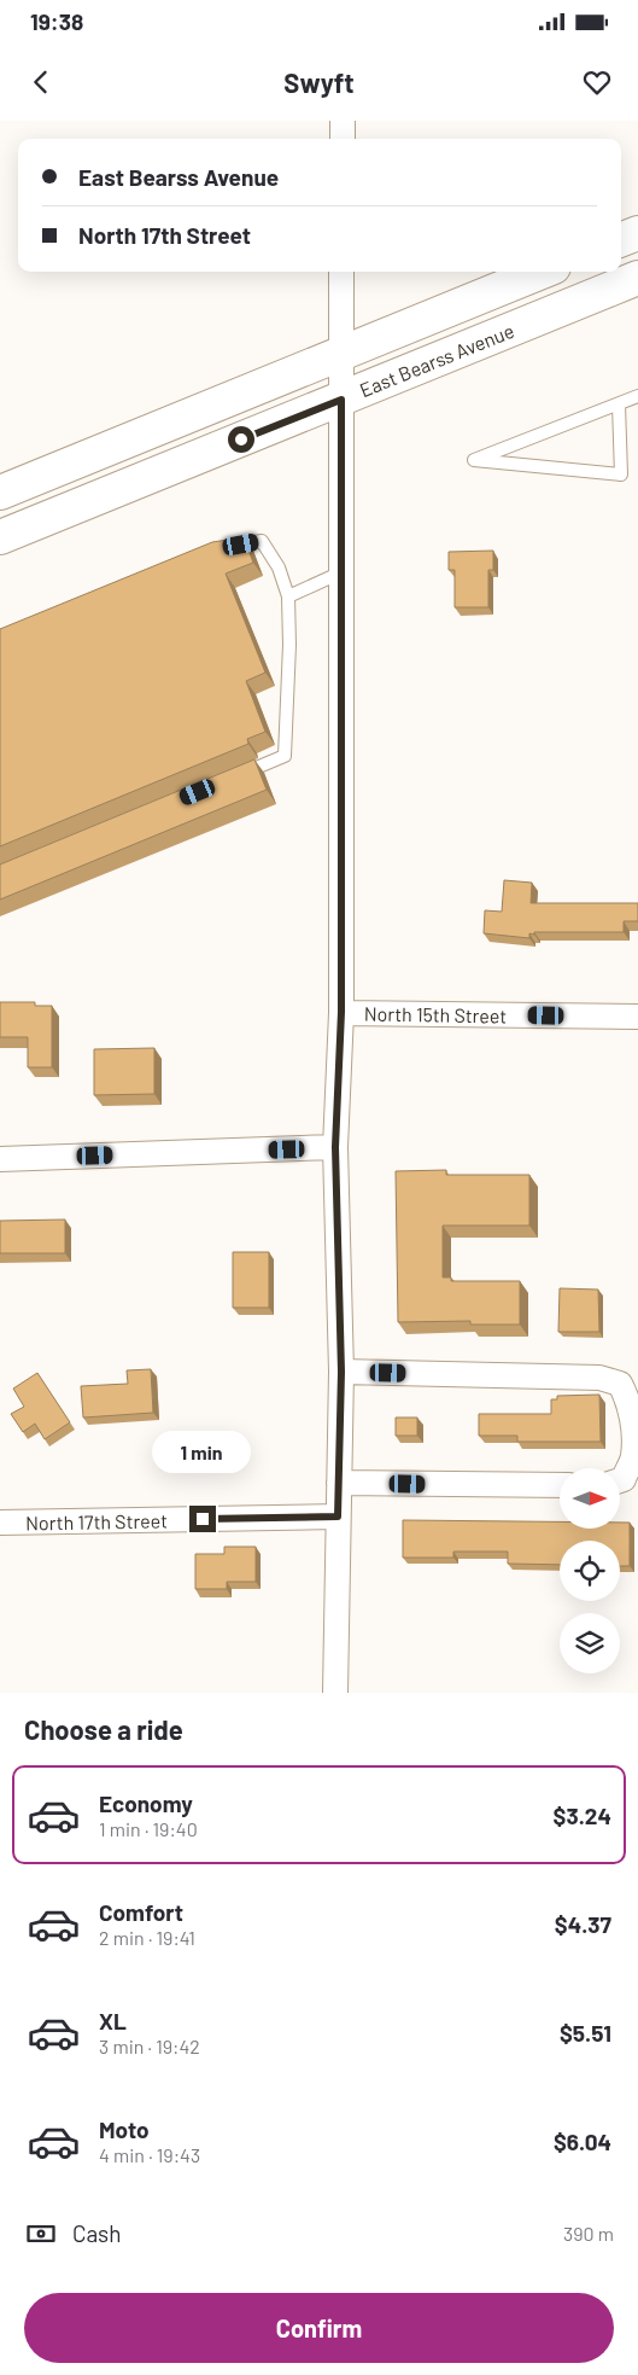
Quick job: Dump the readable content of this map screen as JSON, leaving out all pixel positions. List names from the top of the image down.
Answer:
{
  "streets": {
    "main road": ["East Bearss Avenue"],
    "street": ["North 15th Street", "North 17th Street"]
  },
  "north": "right",
  "page": {
    "status": "19:38",
    "header": "Swyft",
    "banner": ["East Bearss Avenue", "North 17th Street"],
    "bubble": "1 min",
    "heading": "Choose a ride",
    "list": [
      {
        "name": "Economy",
        "note": "1 min · 19:40",
        "value": "$3.24"
      },
      {
        "name": "Comfort",
        "note": "2 min · 19:41",
        "value": "$4.37"
      },
      {
        "name": "XL",
        "note": "3 min · 19:42",
        "value": "$5.51"
      },
      {
        "name": "Moto",
        "note": "4 min · 19:43",
        "value": "$6.04"
      }
    ],
    "pay": ["Cash", "390 m"],
    "buttons": "Confirm"
  }
}
